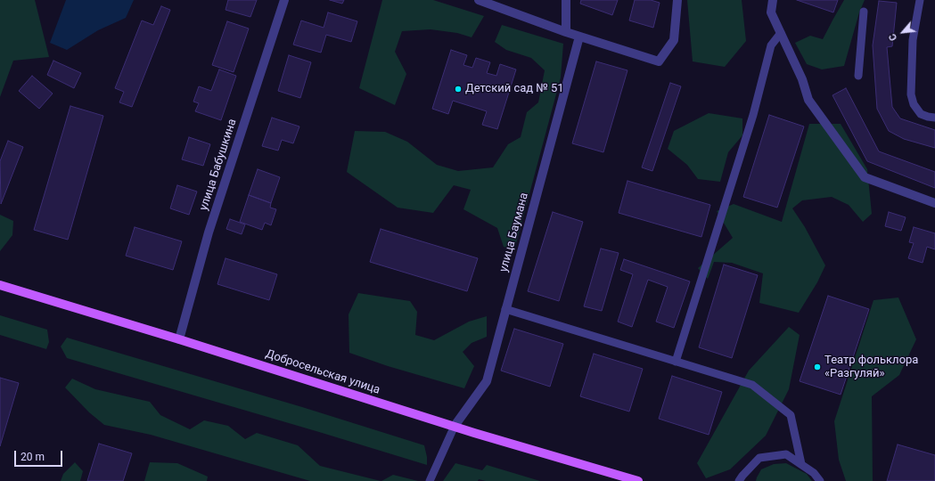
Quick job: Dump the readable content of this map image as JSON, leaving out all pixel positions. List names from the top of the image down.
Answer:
{
  "streets": {
    "main road": ["Добросельская улица"],
    "street": ["улица Бабушкина", "улица Баумана"]
  },
  "crossings": [
    ["улица Бабушкина", "Добросельская улица"],
    ["улица Баумана", "Добросельская улица"]
  ],
  "places": ["Детский сад № 51", "Театр фольклора «Разгуляй»"],
  "scale_bar": "20 m",
  "north": "bottom left"
}
